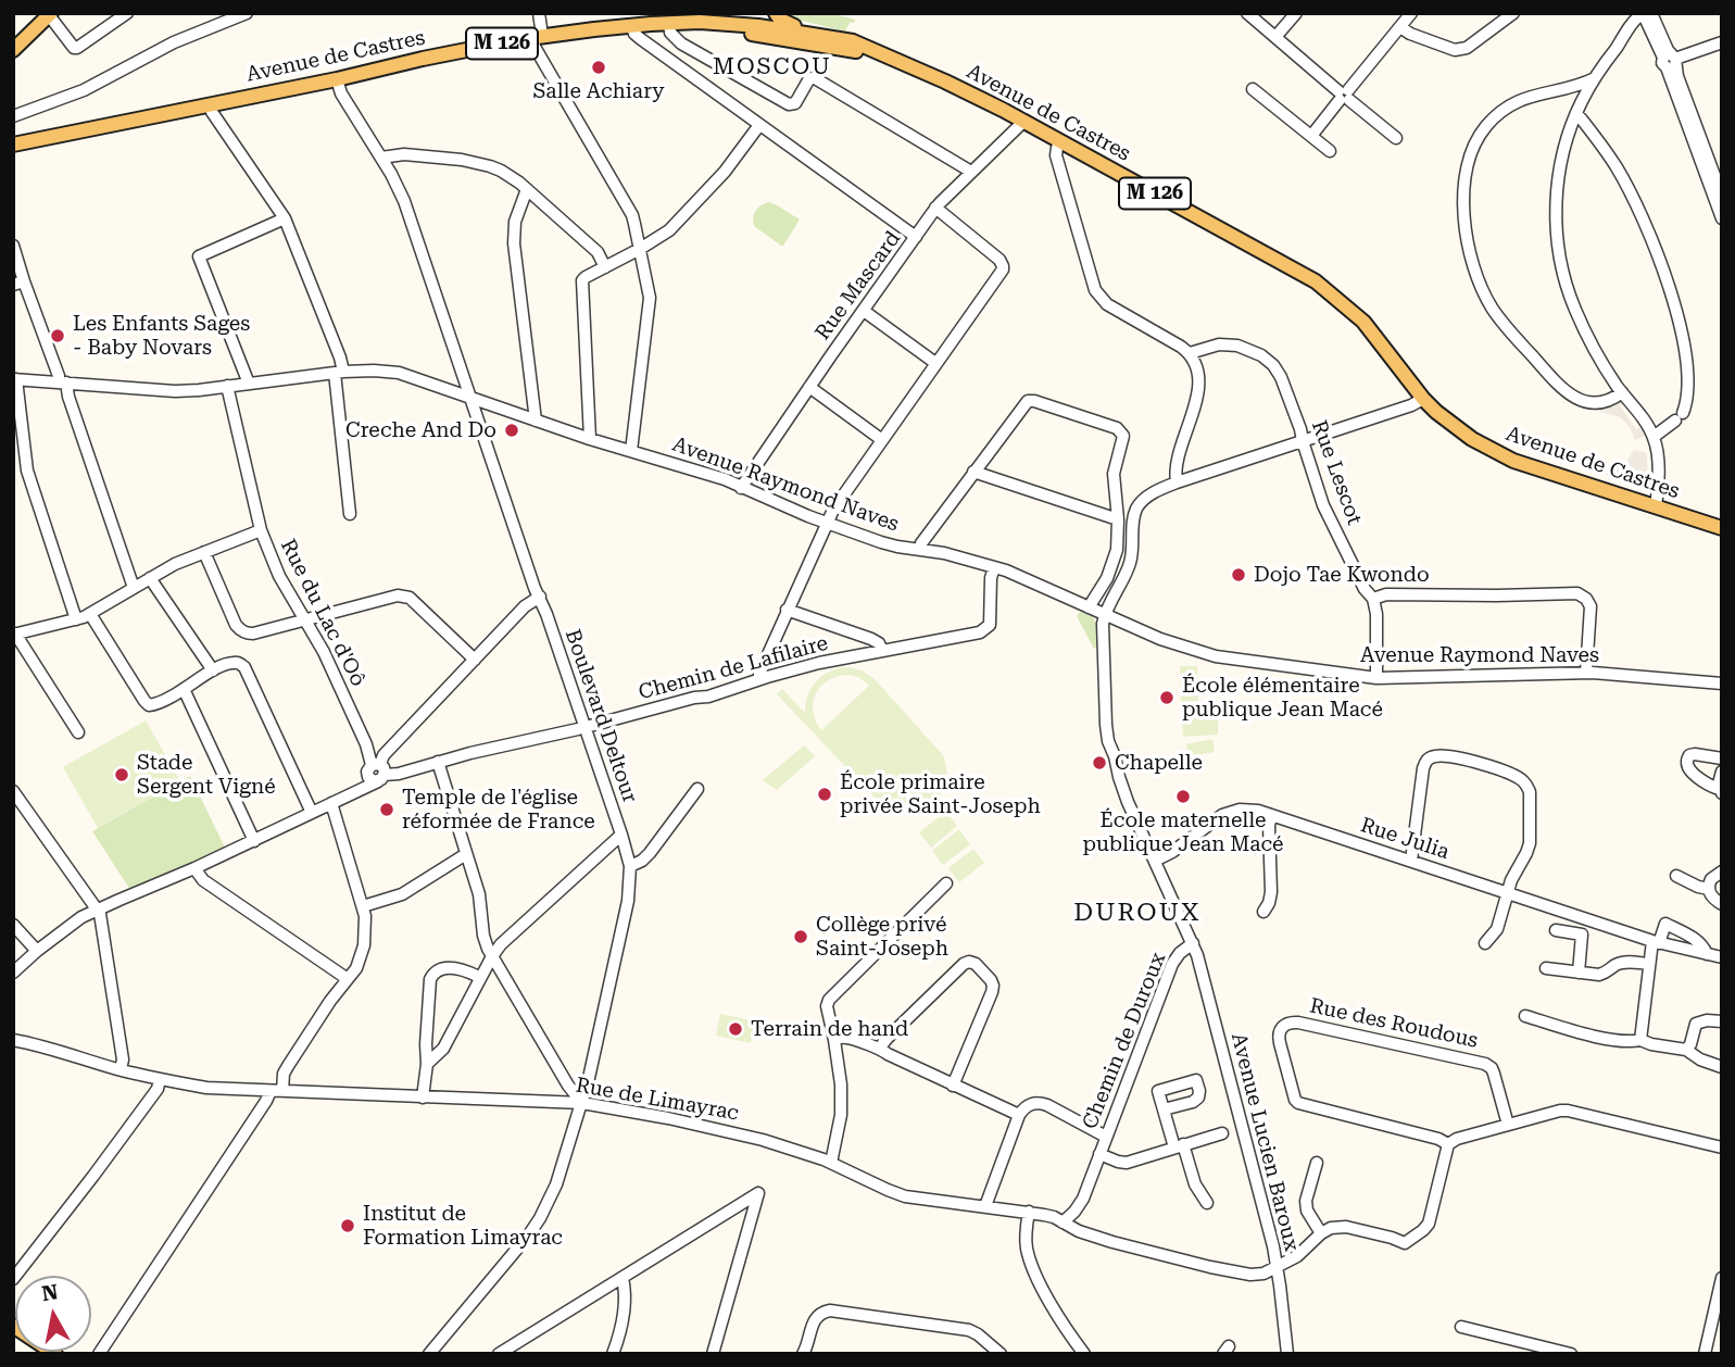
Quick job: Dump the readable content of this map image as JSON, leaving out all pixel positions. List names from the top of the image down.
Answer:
{
  "streets": {
    "main road": ["M 126", "Avenue de Castres"],
    "street": [
      "Rue Mascard",
      "Rue Lescot",
      "Avenue Raymond Naves",
      "Rue du Lac d'Oô",
      "Chemin de Lafilaire",
      "Boulevard Deltour",
      "Rue Julia",
      "Rue des Roudous",
      "Chemin de Duroux",
      "Rue de Limayrac",
      "Avenue Lucien Baroux"
    ]
  },
  "crossings": [
    ["Avenue de Castres", "Rue Mascard"],
    ["Avenue de Castres", "Boulevard Deltour"],
    ["Rue Mascard", "Avenue Raymond Naves"],
    ["Rue Lescot", "Avenue Raymond Naves"],
    ["Avenue Raymond Naves", "Rue du Lac d'Oô"],
    ["Avenue Raymond Naves", "Chemin de Lafilaire"],
    ["Avenue Raymond Naves", "Boulevard Deltour"],
    ["Avenue Raymond Naves", "Chemin de Duroux"],
    ["Rue du Lac d'Oô", "Chemin de Lafilaire"],
    ["Chemin de Lafilaire", "Boulevard Deltour"],
    ["Boulevard Deltour", "Rue de Limayrac"],
    ["Rue Julia", "Chemin de Duroux"],
    ["Chemin de Duroux", "Rue de Limayrac"],
    ["Chemin de Duroux", "Avenue Lucien Baroux"],
    ["Rue de Limayrac", "Avenue Lucien Baroux"]
  ],
  "districts": ["MOSCOU", "DUROUX"],
  "places": [
    "Salle Achiary",
    "Les Enfants Sages - Baby Novars",
    "Creche And Do",
    "Dojo Tae Kwondo",
    "École élémentaire publique Jean Macé",
    "Chapelle",
    "Stade Sergent Vigné",
    "École primaire privée Saint-Joseph",
    "École maternelle publique Jean Macé",
    "Temple de l'église réformée de France",
    "Collège privé Saint-Joseph",
    "Terrain de hand",
    "Institut de Formation Limayrac"
  ],
  "north": "top"
}
